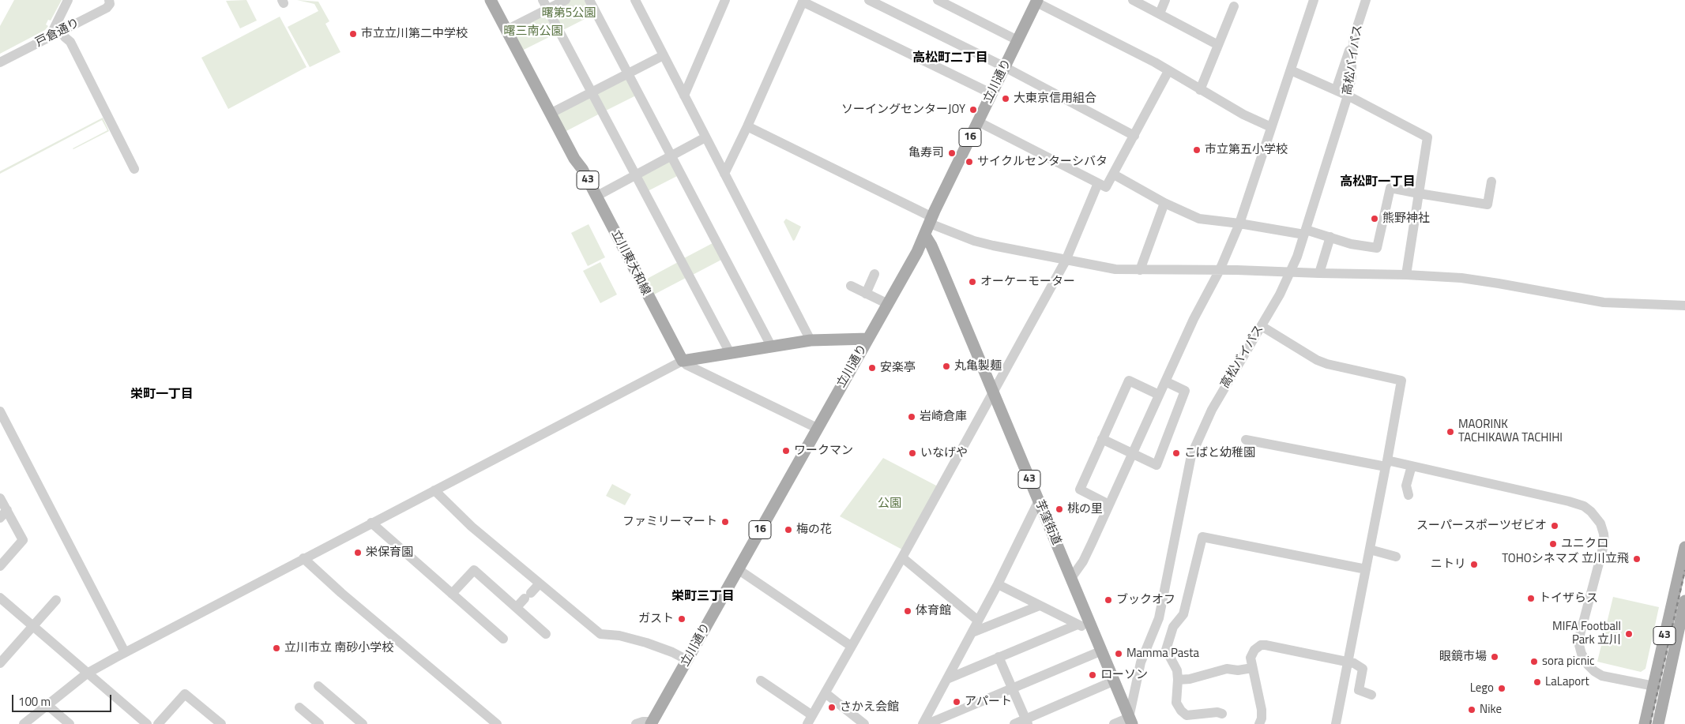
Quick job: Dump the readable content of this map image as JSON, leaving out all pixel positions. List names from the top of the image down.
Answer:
{
  "streets": {
    "main road": [
      "立川通り",
      "16",
      "43",
      "立川東大和線",
      "芋窪街道"
    ],
    "street": ["戸倉通り", "高松バイパス"]
  },
  "crossings": [
    ["高松バイパス", "芋窪街道"],
    ["立川通り", "芋窪街道"]
  ],
  "districts": [
    "高松町二丁目",
    "高松町一丁目",
    "栄町一丁目",
    "栄町三丁目"
  ],
  "parks": ["曙第5公園", "曙三南公園", "公園"],
  "places": [
    "市立立川第二中学校",
    "大東京信用組合",
    "ソーイングセンターJOY",
    "市立第五小学校",
    "亀寿司",
    "サイクルセンターシバタ",
    "熊野神社",
    "オーケーモーター",
    "丸亀製麺",
    "安楽亭",
    "岩崎倉庫",
    "MAORINK TACHIKAWA TACHIHI",
    "ワークマン",
    "いなげや",
    "こばと幼稚園",
    "桃の里",
    "ファミリーマート",
    "スーパースポーツゼビオ",
    "梅の花",
    "ユニクロ",
    "栄保育園",
    "TOHOシネマズ 立川立飛",
    "ニトリ",
    "トイザらス",
    "ブックオフ",
    "体育館",
    "ガスト",
    "MIFA Football Park 立川",
    "立川市立 南砂小学校",
    "Mamma Pasta",
    "眼鏡市場",
    "sora picnic",
    "ローソン",
    "LaLaport",
    "Lego",
    "アパート",
    "さかえ会館",
    "Nike"
  ],
  "scale_bar": "100 m"
}
